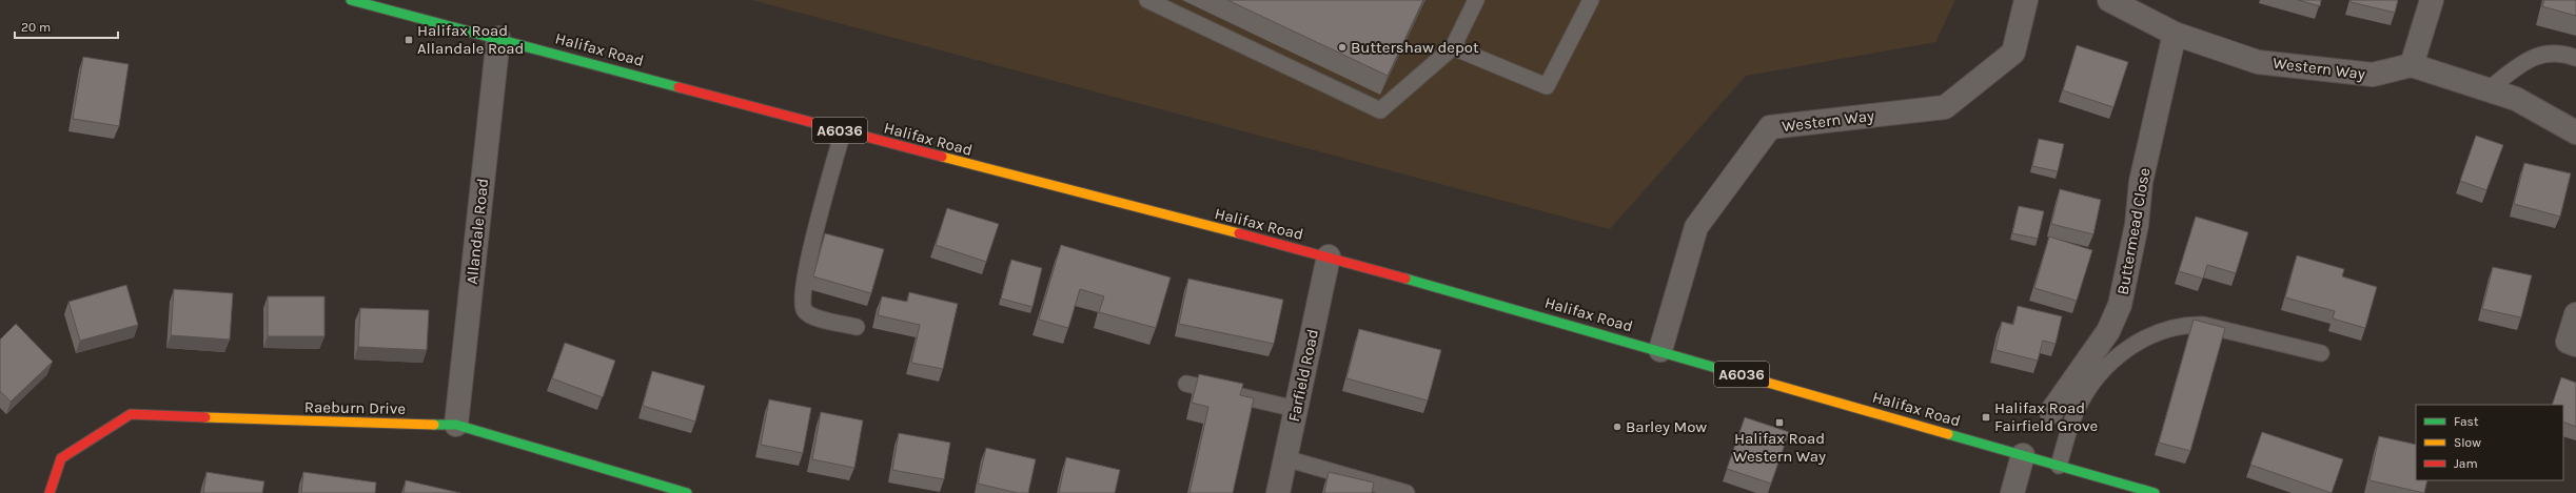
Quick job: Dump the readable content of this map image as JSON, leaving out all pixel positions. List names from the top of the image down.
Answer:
{
  "streets": {
    "main road": ["Halifax Road", "A6036", "Raeburn Drive"],
    "street": [
      "Western Way",
      "Allandale Road",
      "Buttermead Close",
      "Farfield Road"
    ]
  },
  "crossings": [
    ["Halifax Road", "Western Way"],
    ["Halifax Road", "Allandale Road"],
    ["Halifax Road", "Farfield Road"],
    ["Western Way", "Buttermead Close"],
    ["Allandale Road", "Raeburn Drive"]
  ],
  "places": {
    "transit": ["Halifax Road Allandale Road", "Halifax Road Fairfield Grove", "Halifax Road Western Way"],
    "other": ["Buttershaw depot", "Barley Mow"]
  },
  "legend": ["Fast", "Slow", "Jam"],
  "scale_bar": "20 m"
}
